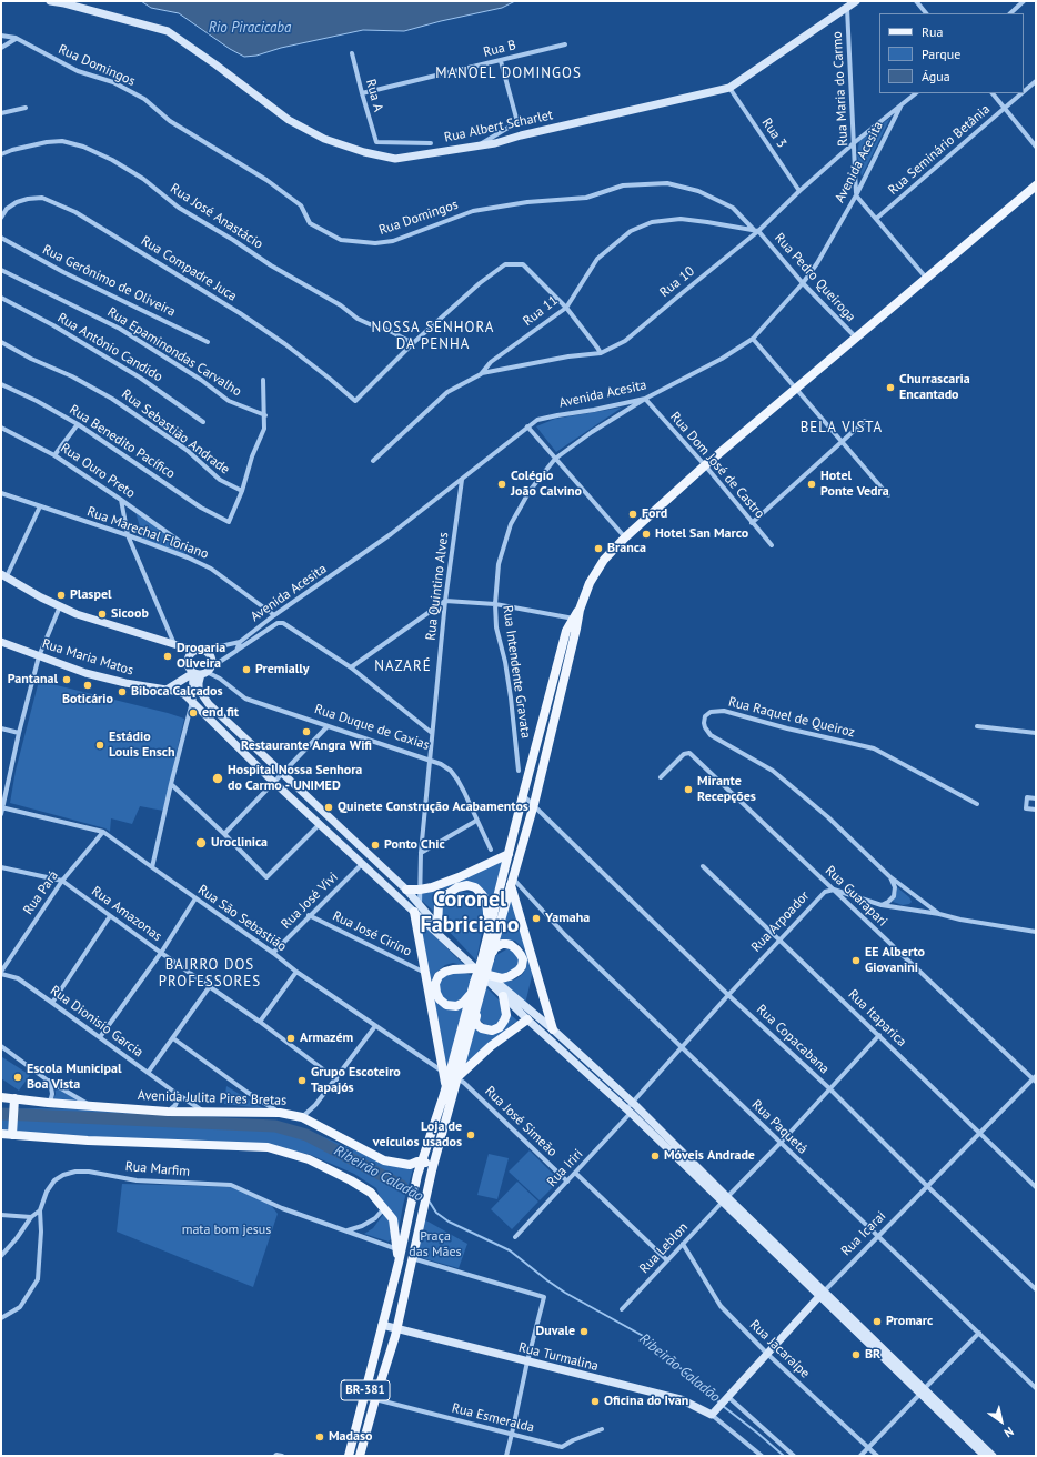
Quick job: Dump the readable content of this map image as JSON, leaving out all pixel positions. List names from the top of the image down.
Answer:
{
  "streets": {
    "main road": [
      "Rua Albert Scharlet",
      "Rua Maria Matos",
      "Avenida Julita Pires Bretas",
      "Rua Icarai",
      "Rua Turmalina",
      "BR-381"
    ],
    "street": [
      "Rua B",
      "Rua Domingos",
      "Rua Maria do Carmo",
      "Rua A",
      "Rua 3",
      "Rua Seminário Betânia",
      "Avenida Acesita",
      "Rua José Anastácio",
      "Rua Compadre Juca",
      "Rua Pedro Queiroga",
      "Rua Gerônimo de Oliveira",
      "Rua 10",
      "Rua 11",
      "Rua Antônio Candido",
      "Rua Epaminondas Carvalho",
      "Rua Sebastião Andrade",
      "Rua Benedito Pacífico",
      "Rua Dom José de Castro",
      "Rua Ouro Preto",
      "Rua Marechal Floriano",
      "Rua Quintino Alves",
      "Rua Intendente Gravata",
      "Rua Raquel de Queiroz",
      "Rua Duque de Caxias",
      "Rua Pará",
      "Rua Guarapari",
      "Rua José Vivi",
      "Rua Amazonas",
      "Rua São Sebastião",
      "Rua Arpoador",
      "Rua José Cirino",
      "Rua Itaparica",
      "Rua Dionisio Garcia",
      "Rua Copacabana",
      "Rua José Simeão",
      "Rua Paquetá",
      "Rua Iriri",
      "Rua Marfim",
      "Rua Leblon",
      "Rua Jacaraípe",
      "Rua Esmeralda"
    ]
  },
  "crossings": [
    ["Rua B", "Rua A"],
    ["Rua Domingos", "Rua Pedro Queiroga"],
    ["Rua Domingos", "Rua 10"],
    ["Rua Domingos", "Rua 11"],
    ["Rua Maria do Carmo", "Rua Albert Scharlet"],
    ["Rua Maria do Carmo", "Avenida Acesita"],
    ["Rua Maria do Carmo", "Rua 10"],
    ["Rua Albert Scharlet", "Rua 3"],
    ["Rua 3", "Rua 10"],
    ["Avenida Acesita", "Rua Pedro Queiroga"],
    ["Avenida Acesita", "Rua 10"],
    ["Avenida Acesita", "Rua Dom José de Castro"],
    ["Avenida Acesita", "Rua Marechal Floriano"],
    ["Avenida Acesita", "Rua Quintino Alves"],
    ["Avenida Acesita", "Rua Intendente Gravata"],
    ["Avenida Acesita", "Rua Duque de Caxias"],
    ["Rua José Anastácio", "Rua Compadre Juca"],
    ["Rua Pedro Queiroga", "Rua 10"],
    ["Rua Pedro Queiroga", "Rua 11"],
    ["Rua 10", "Rua 11"],
    ["Rua Sebastião Andrade", "Rua Benedito Pacífico"],
    ["Rua Dom José de Castro", "Rua Intendente Gravata"],
    ["Rua Quintino Alves", "Rua Maria Matos"],
    ["Rua Quintino Alves", "Rua Duque de Caxias"],
    ["Rua Maria Matos", "Rua José Vivi"],
    ["Rua Pará", "Rua Amazonas"],
    ["Rua Pará", "Rua São Sebastião"],
    ["Rua Pará", "Rua Dionisio Garcia"],
    ["Rua Guarapari", "Rua Arpoador"],
    ["Rua Guarapari", "Rua Icarai"],
    ["Rua José Vivi", "Rua São Sebastião"],
    ["Rua José Vivi", "Rua José Cirino"],
    ["Rua São Sebastião", "Rua José Simeão"],
    ["Rua Arpoador", "Rua Itaparica"],
    ["Rua Arpoador", "Rua Copacabana"],
    ["Rua Arpoador", "Rua Paquetá"],
    ["Rua Arpoador", "Rua Iriri"],
    ["Rua Itaparica", "Rua Icarai"],
    ["Rua Itaparica", "Rua Leblon"],
    ["Rua Dionisio Garcia", "Avenida Julita Pires Bretas"],
    ["Rua Copacabana", "Rua Icarai"],
    ["Rua Copacabana", "Rua Leblon"],
    ["Avenida Julita Pires Bretas", "BR-381"],
    ["Rua José Simeão", "Rua Iriri"],
    ["Rua Paquetá", "Rua Icarai"],
    ["Rua Paquetá", "Rua Leblon"],
    ["Rua Icarai", "Rua Jacaraípe"],
    ["Rua Icarai", "Rua Turmalina"],
    ["Rua Leblon", "Rua Jacaraípe"],
    ["Rua Turmalina", "BR-381"],
    ["BR-381", "Rua Esmeralda"]
  ],
  "districts": [
    "MANOEL DOMINGOS",
    "NOSSA SENHORA DA PENHA",
    "BELA VISTA",
    "NAZARÉ",
    "Coronel Fabriciano",
    "BAIRRO DOS PROFESSORES"
  ],
  "water": ["Rio Piracicaba", "Ribeirão Caladão"],
  "parks": ["mata bom jesus", "Praça das Mães"],
  "places": [
    "Churrascaria Encantado",
    "Colégio João Calvino",
    "Hotel Ponte Vedra",
    "Ford",
    "Hotel San Marco",
    "Branca",
    "Plaspel",
    "Sicoob",
    "Drogaria Oliveira",
    "Premially",
    "Pantanal",
    "Boticário",
    "Biboca Calçados",
    "end fit",
    "Restaurante Angra Wifi",
    "Estádio Louis Ensch",
    "Hospital Nossa Senhora do Carmo - UNIMED",
    "Mirante Recepções",
    "Quinete Construção Acabamentos",
    "Uroclinica",
    "Ponto Chic",
    "Yamaha",
    "EE Alberto Giovanini",
    "Armazém",
    "Escola Municipal Boa Vista",
    "Grupo Escoteiro Tapajós",
    "Loja de veículos usados",
    "Móveis Andrade",
    "Promarc",
    "Duvale",
    "BR",
    "Oficina do Ivan",
    "Madaso"
  ],
  "legend": ["Rua", "Parque", "Água"],
  "north": "bottom right"
}
